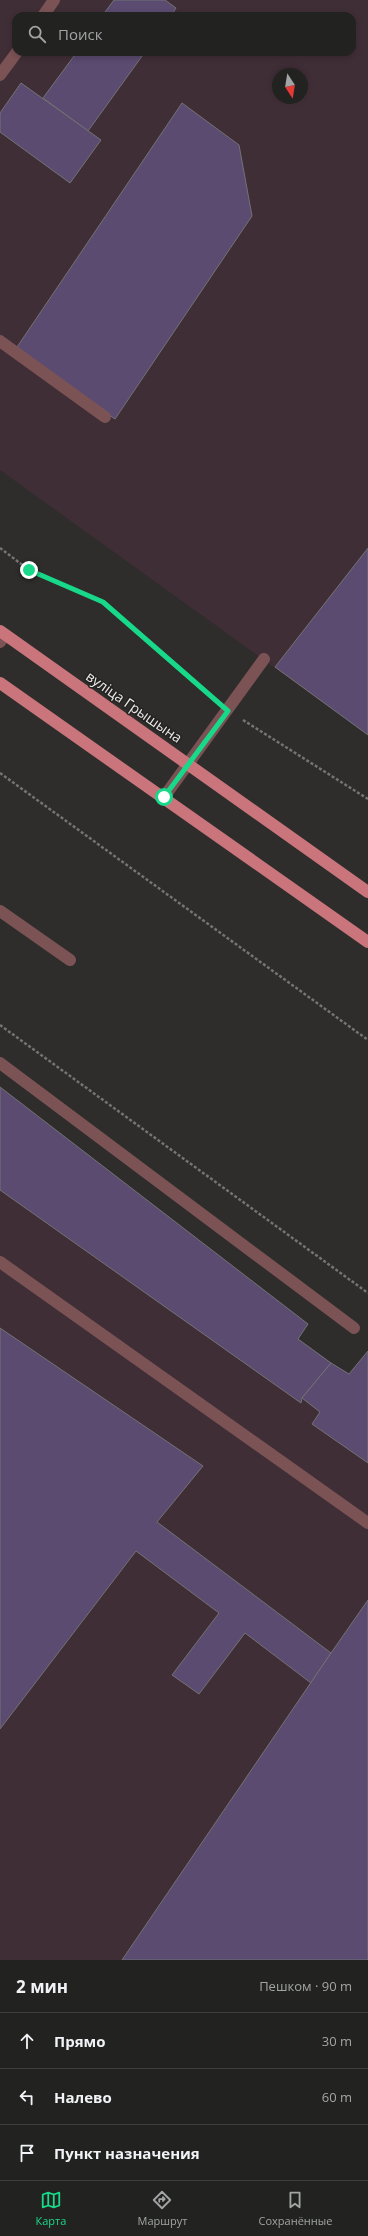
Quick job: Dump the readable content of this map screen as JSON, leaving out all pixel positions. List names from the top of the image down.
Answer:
{
  "streets": {
    "main road": ["вуліца Грышына"]
  },
  "north": "bottom",
  "page": {
    "search": "Поиск",
    "heading": ["2 мин", "Пешком · 90 m"],
    "list": [
      ["Прямо", "30 m"],
      ["Налево", "60 m"],
      "Пункт назначения"
    ],
    "nav": ["Карта", "Маршрут", "Сохранённые"]
  }
}
